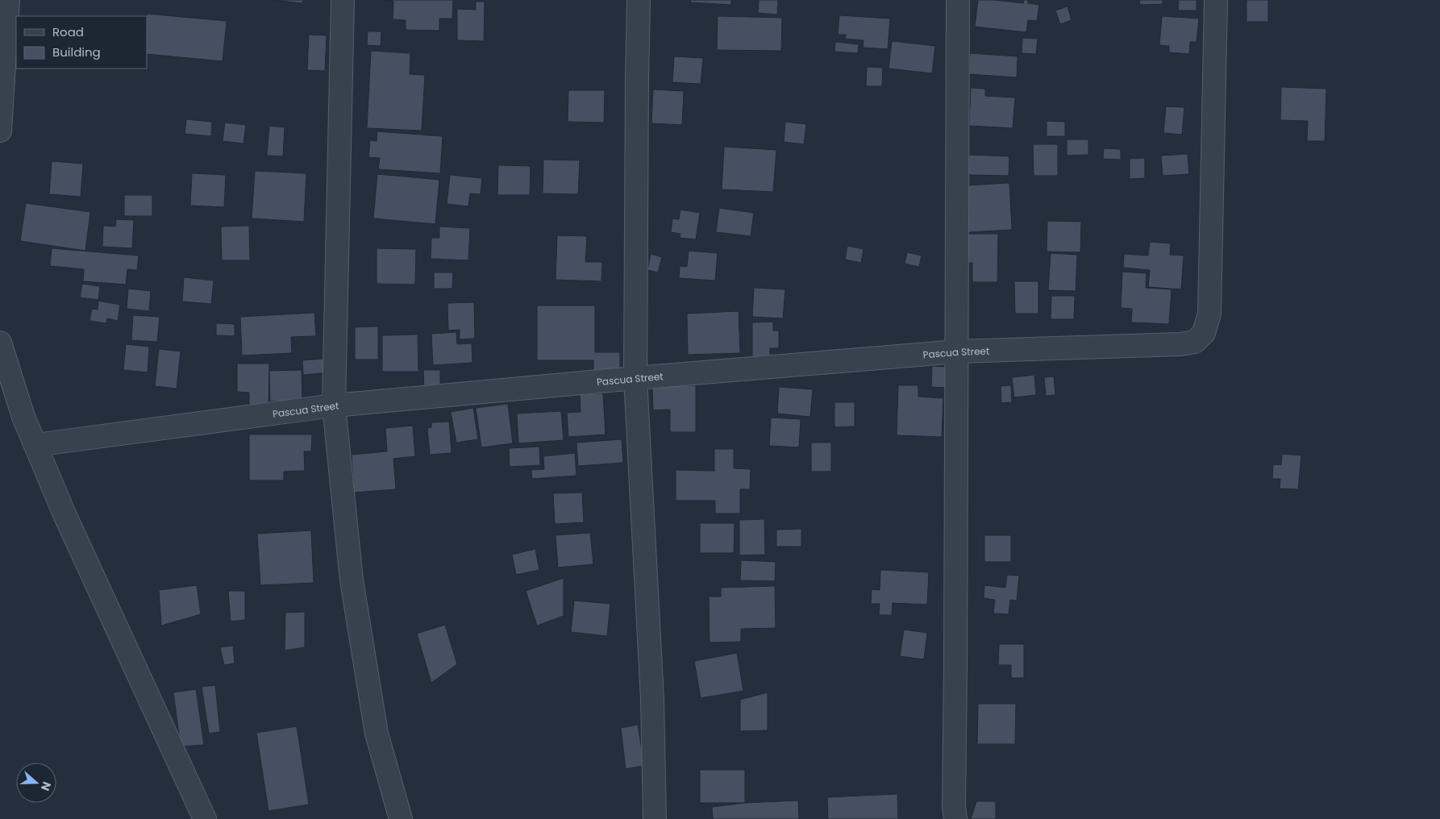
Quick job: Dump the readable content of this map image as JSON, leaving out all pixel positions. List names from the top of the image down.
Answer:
{
  "streets": {
    "street": ["Pascua Street"]
  },
  "legend": ["Road", "Building"],
  "north": "right"
}
